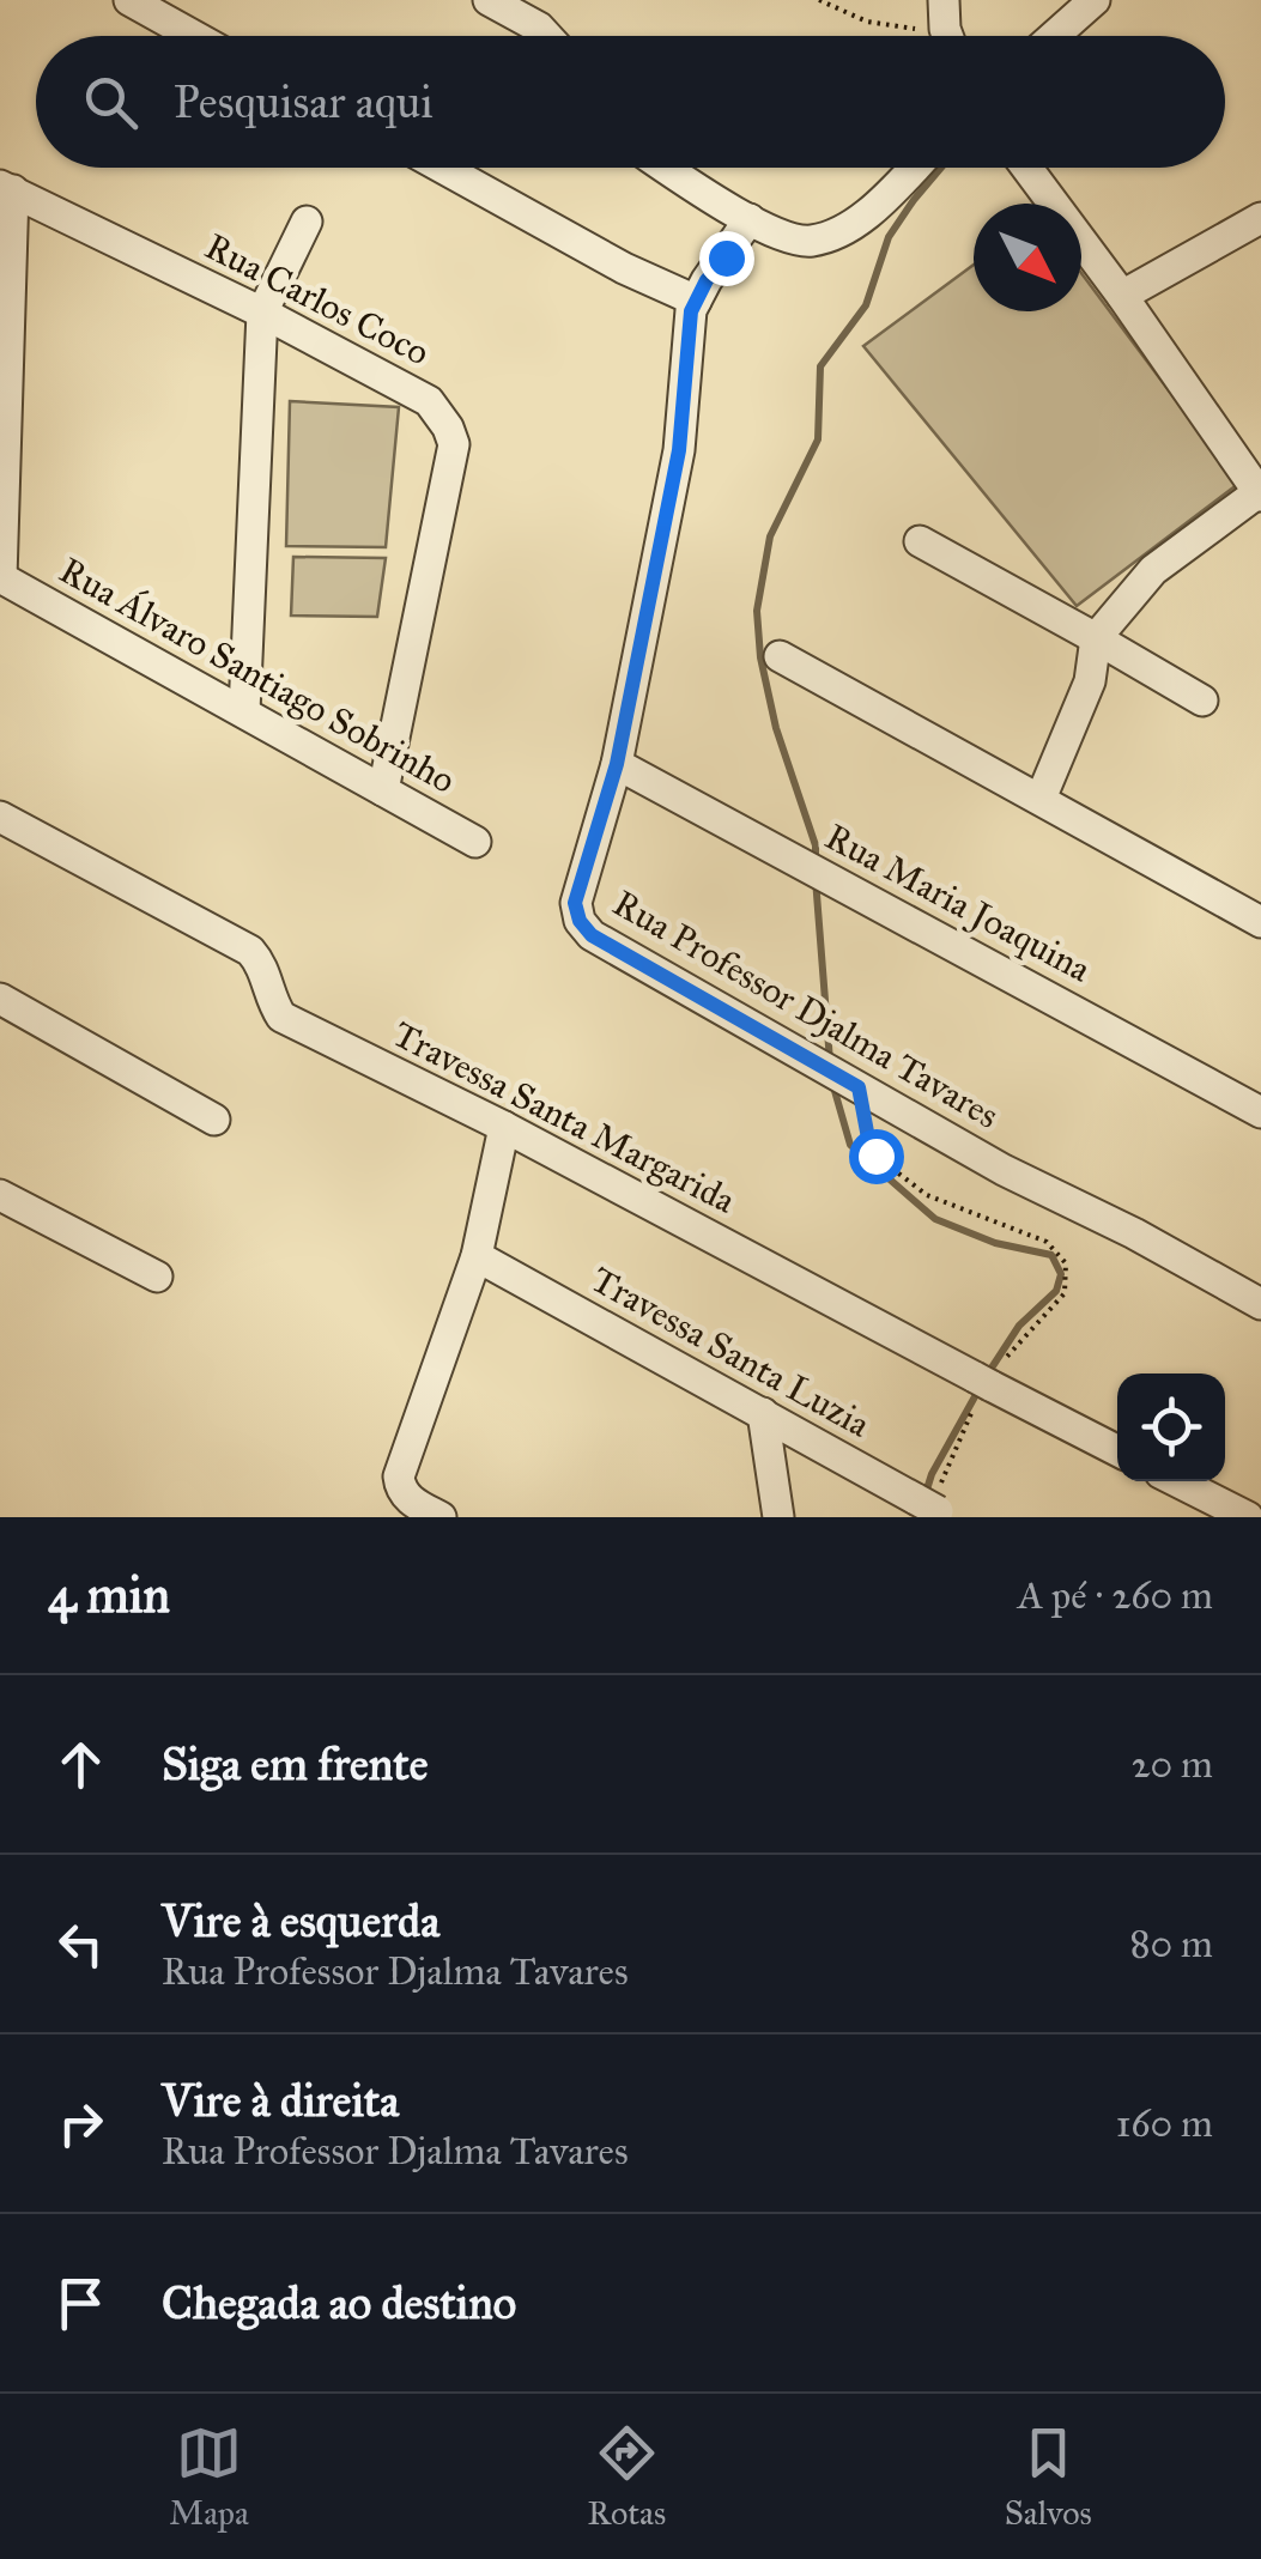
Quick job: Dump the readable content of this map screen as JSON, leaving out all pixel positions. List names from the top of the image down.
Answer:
{
  "streets": {
    "street": [
      "Rua Carlos Coco",
      "Rua Álvaro Santiago Sobrinho",
      "Rua Maria Joaquina",
      "Rua Professor Djalma Tavares",
      "Travessa Santa Margarida",
      "Travessa Santa Luzia"
    ]
  },
  "crossings": [
    ["Rua Carlos Coco", "Rua Álvaro Santiago Sobrinho"],
    ["Rua Maria Joaquina", "Rua Professor Djalma Tavares"]
  ],
  "north": "bottom right",
  "page": {
    "search": "Pesquisar aqui",
    "heading": ["4 min", "A pé · 260 m"],
    "list": [
      ["Siga em frente", "20 m"],
      ["Vire à esquerda", "Rua Professor Djalma Tavares", "80 m"],
      ["Vire à direita", "Rua Professor Djalma Tavares", "160 m"],
      "Chegada ao destino"
    ],
    "nav": ["Mapa", "Rotas", "Salvos"]
  }
}
